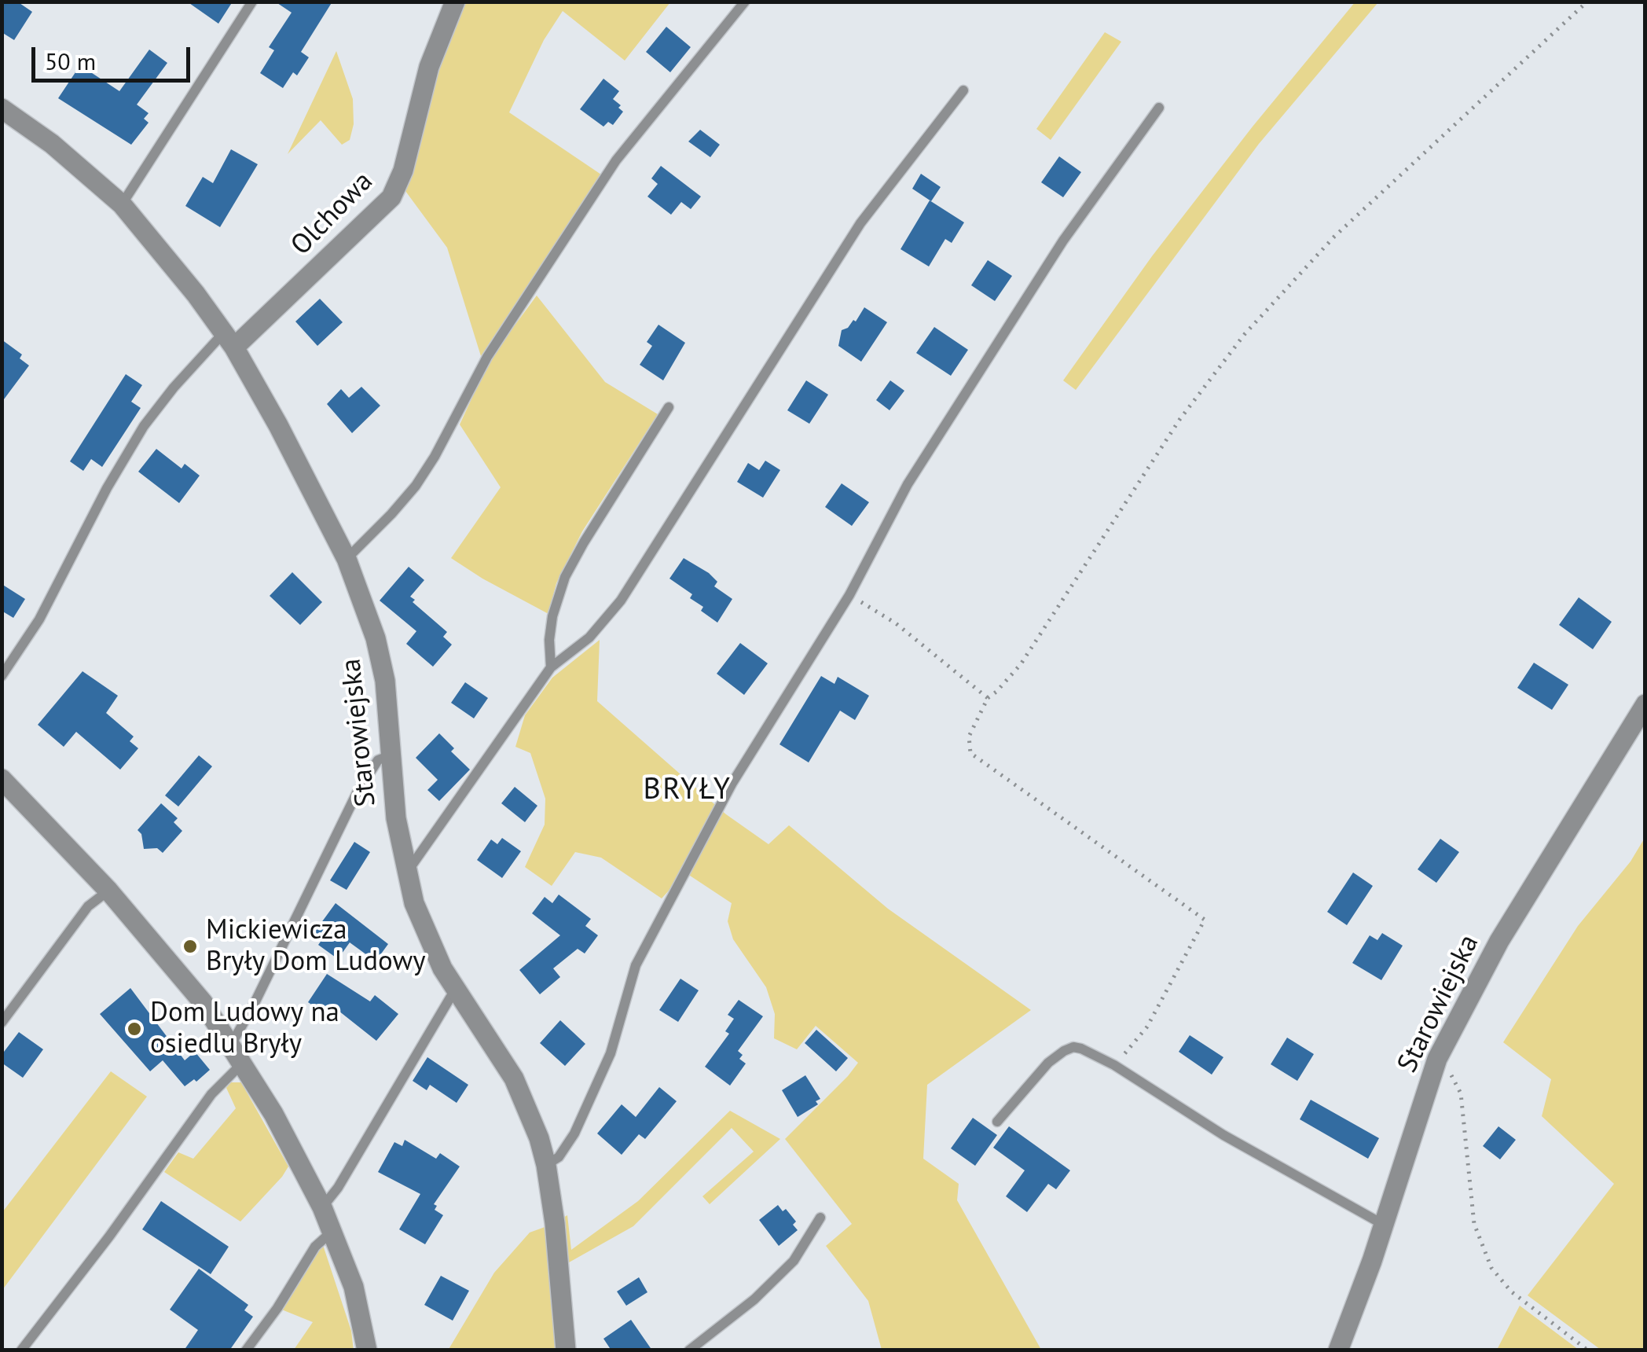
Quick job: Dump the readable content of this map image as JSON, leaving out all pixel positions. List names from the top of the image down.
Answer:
{
  "streets": {
    "street": ["Olchowa", "Starowiejska"]
  },
  "crossings": [
    ["Olchowa", "Starowiejska"]
  ],
  "districts": ["BRYŁY"],
  "places": ["Mickiewicza Bryły Dom Ludowy", "Dom Ludowy na osiedlu Bryły"],
  "scale_bar": "50 m"
}
